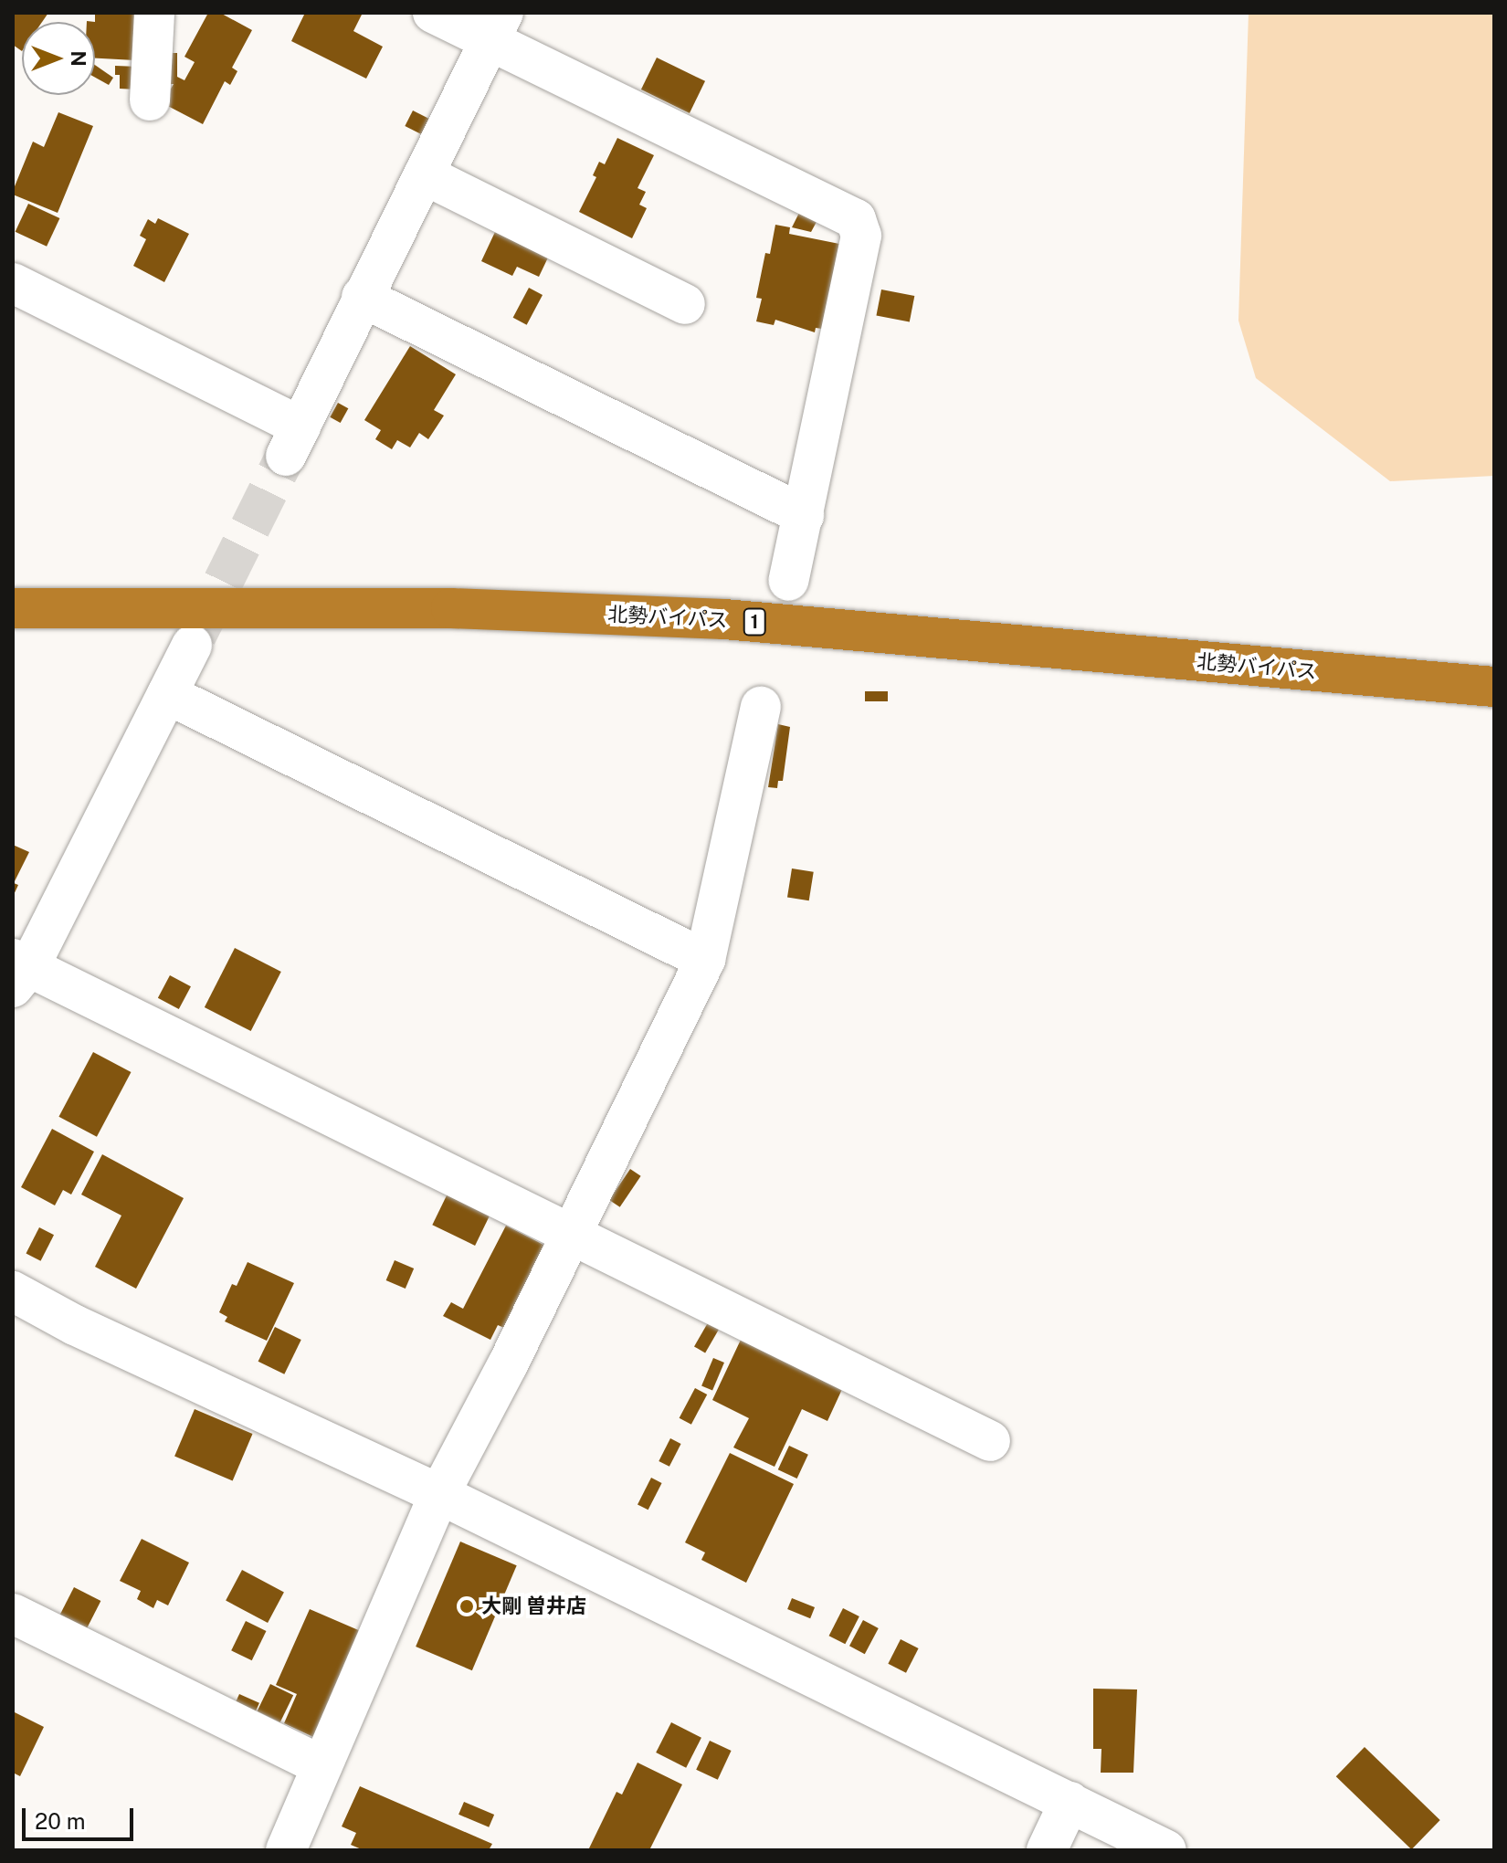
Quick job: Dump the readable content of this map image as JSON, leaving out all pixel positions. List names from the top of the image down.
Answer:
{
  "streets": {
    "highway": ["北勢バイパス", "1"]
  },
  "places": ["大剛 曽井店"],
  "scale_bar": "20 m",
  "north": "right"
}
